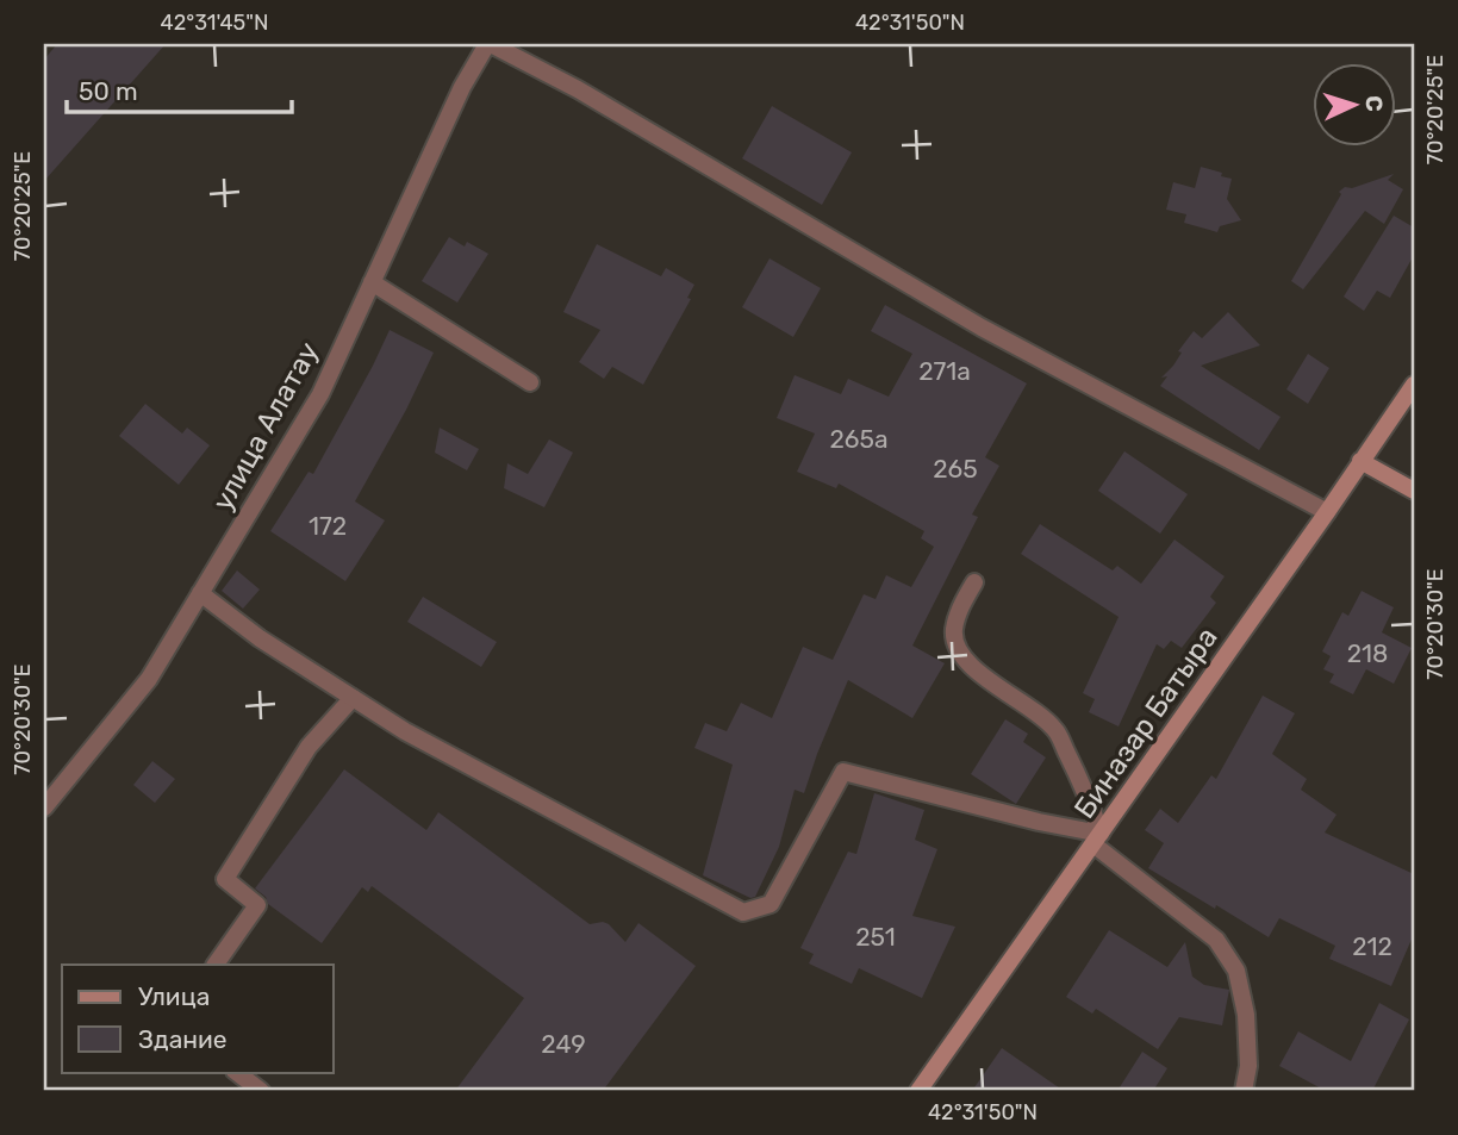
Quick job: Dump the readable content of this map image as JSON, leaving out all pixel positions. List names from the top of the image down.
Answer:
{
  "streets": {
    "street": ["улица Алатау", "Биназар Батыра"]
  },
  "house_numbers": [
    "271а",
    "265а",
    "265",
    "172",
    "218",
    "251",
    "212",
    "249"
  ],
  "legend": ["Улица", "Здание"],
  "scale_bar": "50 m",
  "north": "right",
  "coordinates": [
    "42°31'45\"N",
    "42°31'50\"N",
    "70°20'25\"E",
    "70°20'30\"E"
  ]
}
